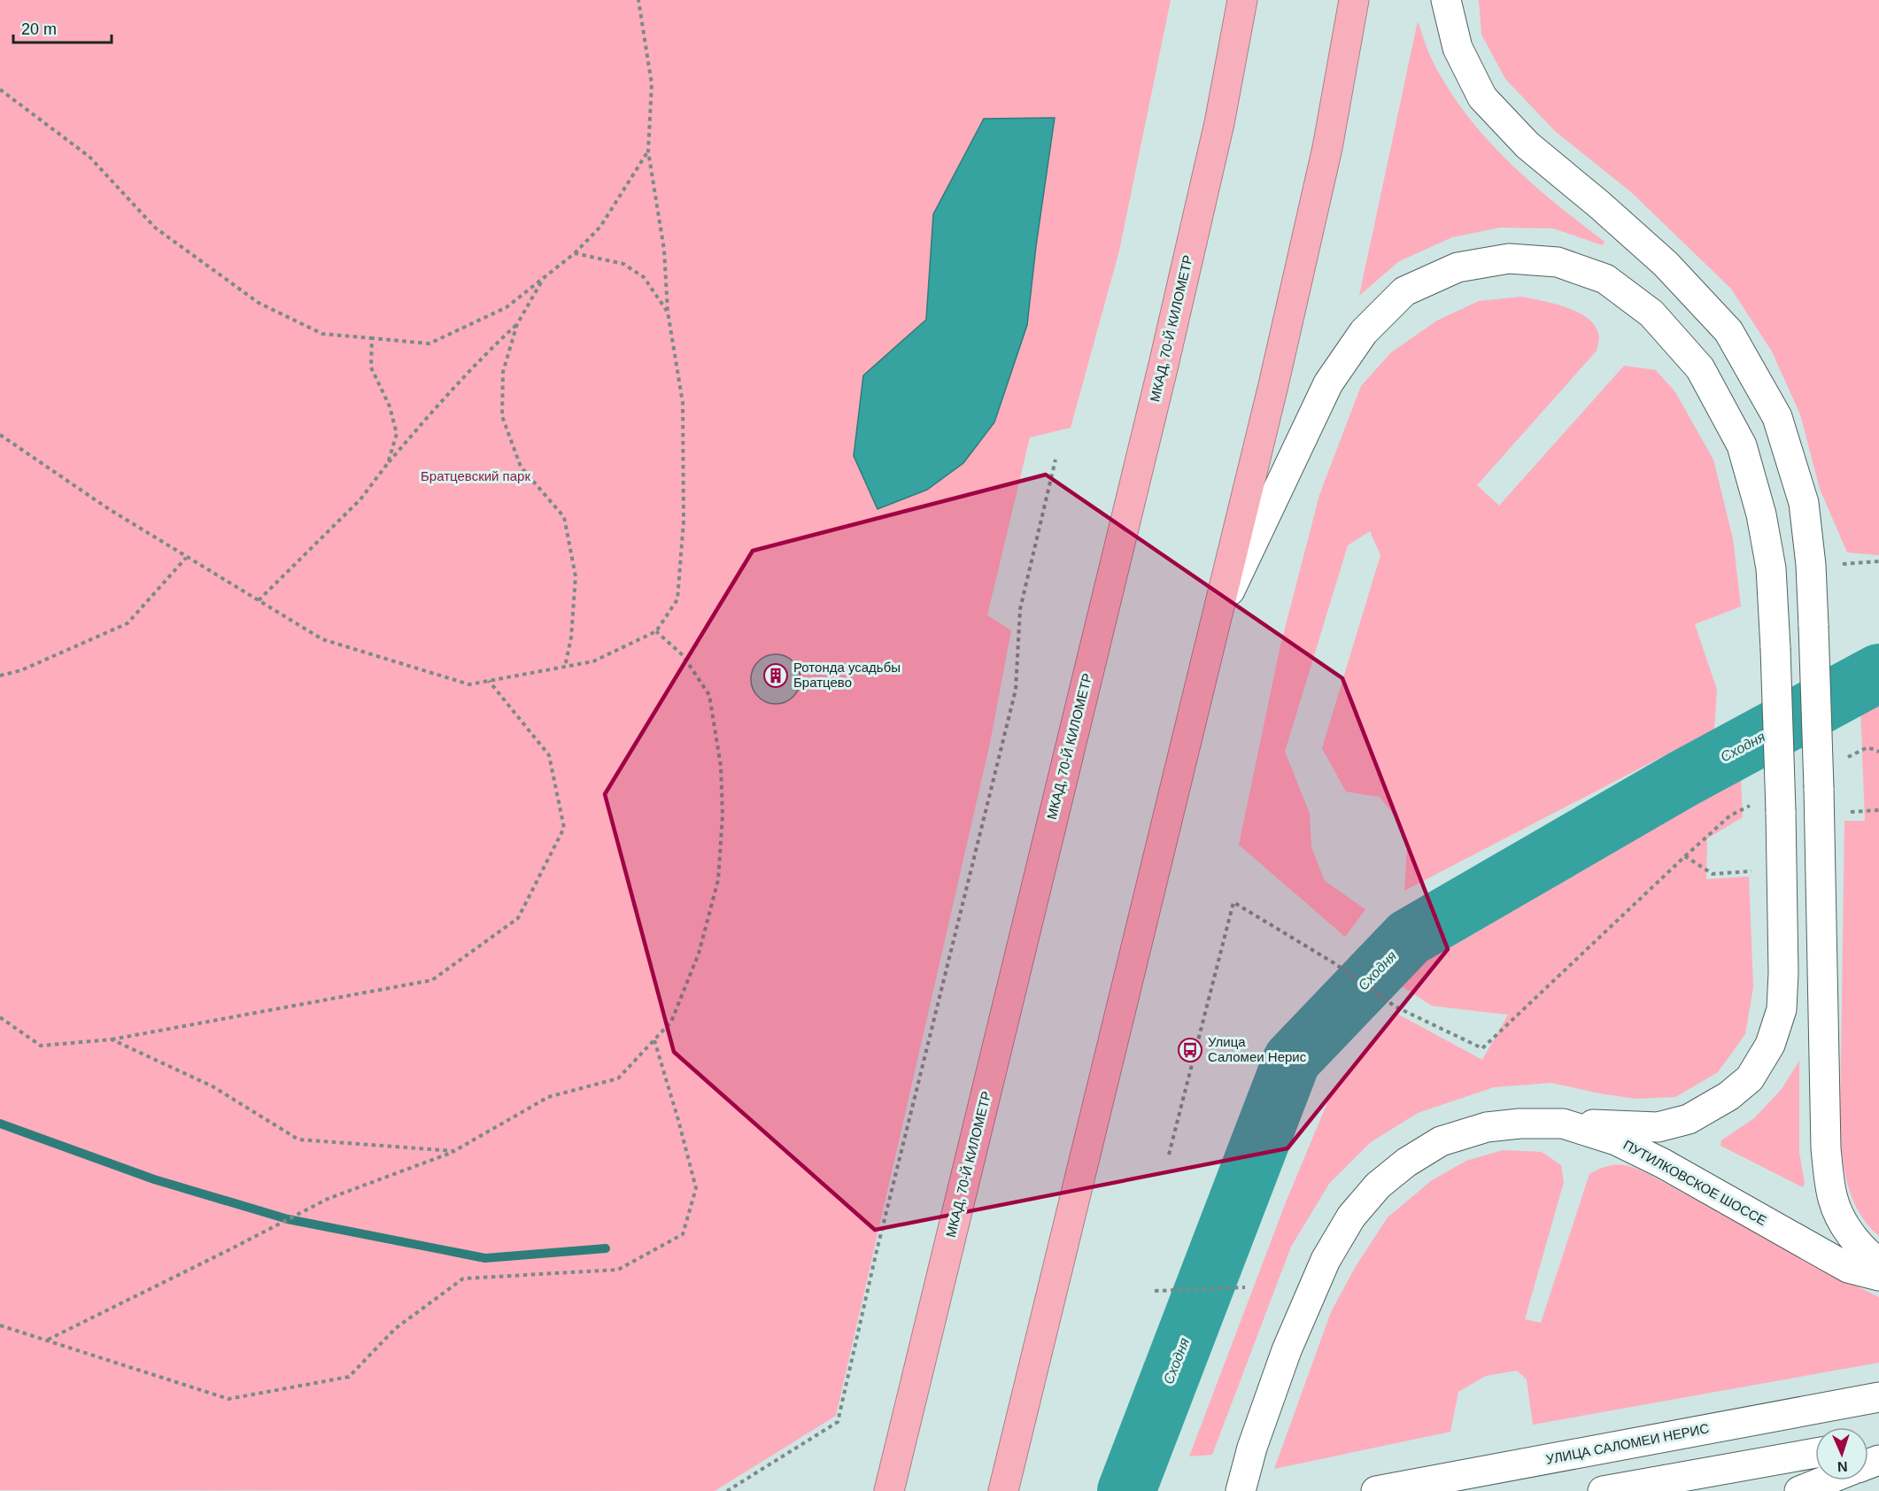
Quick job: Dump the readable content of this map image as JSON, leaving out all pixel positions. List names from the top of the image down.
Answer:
{
  "streets": {
    "highway": ["МКАД, 70-Й КИЛОМЕТР"],
    "main road": ["ПУТИЛКОВСКОЕ ШОССЕ", "УЛИЦА САЛОМЕИ НЕРИС"]
  },
  "water": ["Сходня"],
  "parks": ["Братцевский парк"],
  "places": {
    "building": ["Ротонда усадьбы Братцево"],
    "bus stop": ["Улица Саломеи Нерис"]
  },
  "scale_bar": "20 m",
  "north": "bottom"
}
